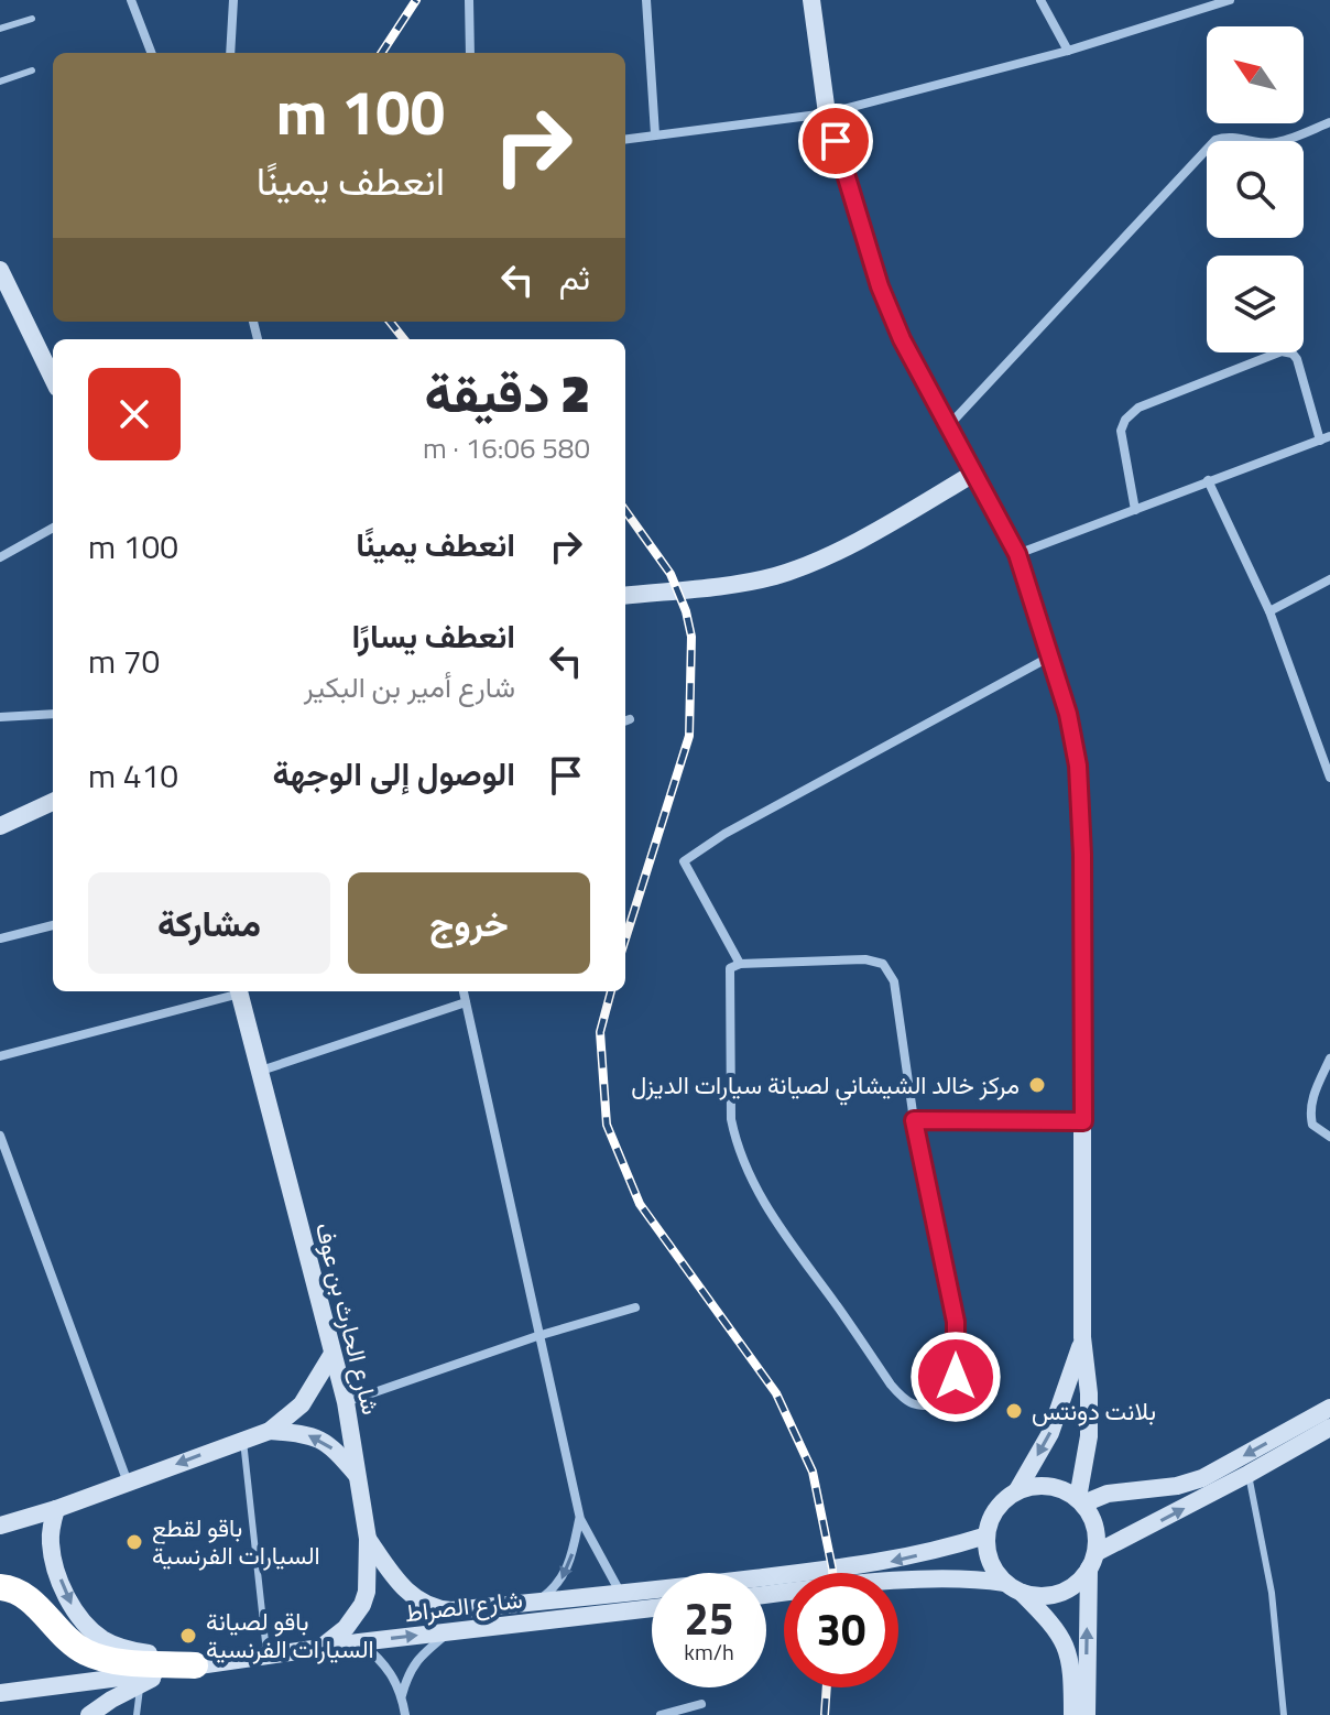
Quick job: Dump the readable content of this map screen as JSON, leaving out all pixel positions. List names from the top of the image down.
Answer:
{
  "streets": {
    "main road": ["شارع الحارث بن عوف", "شارع الصراط"]
  },
  "crossings": [
    ["شارع الحارث بن عوف", "شارع الصراط"]
  ],
  "places": [
    "مركز خالد الشيشاني لصيانة سيارات الديزل",
    "بلانت دونتس",
    "باقو لقطع السيارات الفرنسية",
    "باقو لصيانة السيارات الفرنسية"
  ],
  "north": "top left",
  "page": {
    "turn": ["100 m", "انعطف يمينًا"],
    "then": "ثم",
    "heading": ["2 دقيقة", "580 m · 16:06"],
    "list": [
      {
        "name": "انعطف يمينًا",
        "value": "100 m"
      },
      {
        "name": "انعطف يسارًا",
        "note": "شارع أمير بن البكير",
        "value": "70 m"
      },
      {
        "name": "الوصول إلى الوجهة",
        "value": "410 m"
      }
    ],
    "buttons": ["خروج", "مشاركة"],
    "speed": "25 km/h",
    "limit": "30"
  }
}
